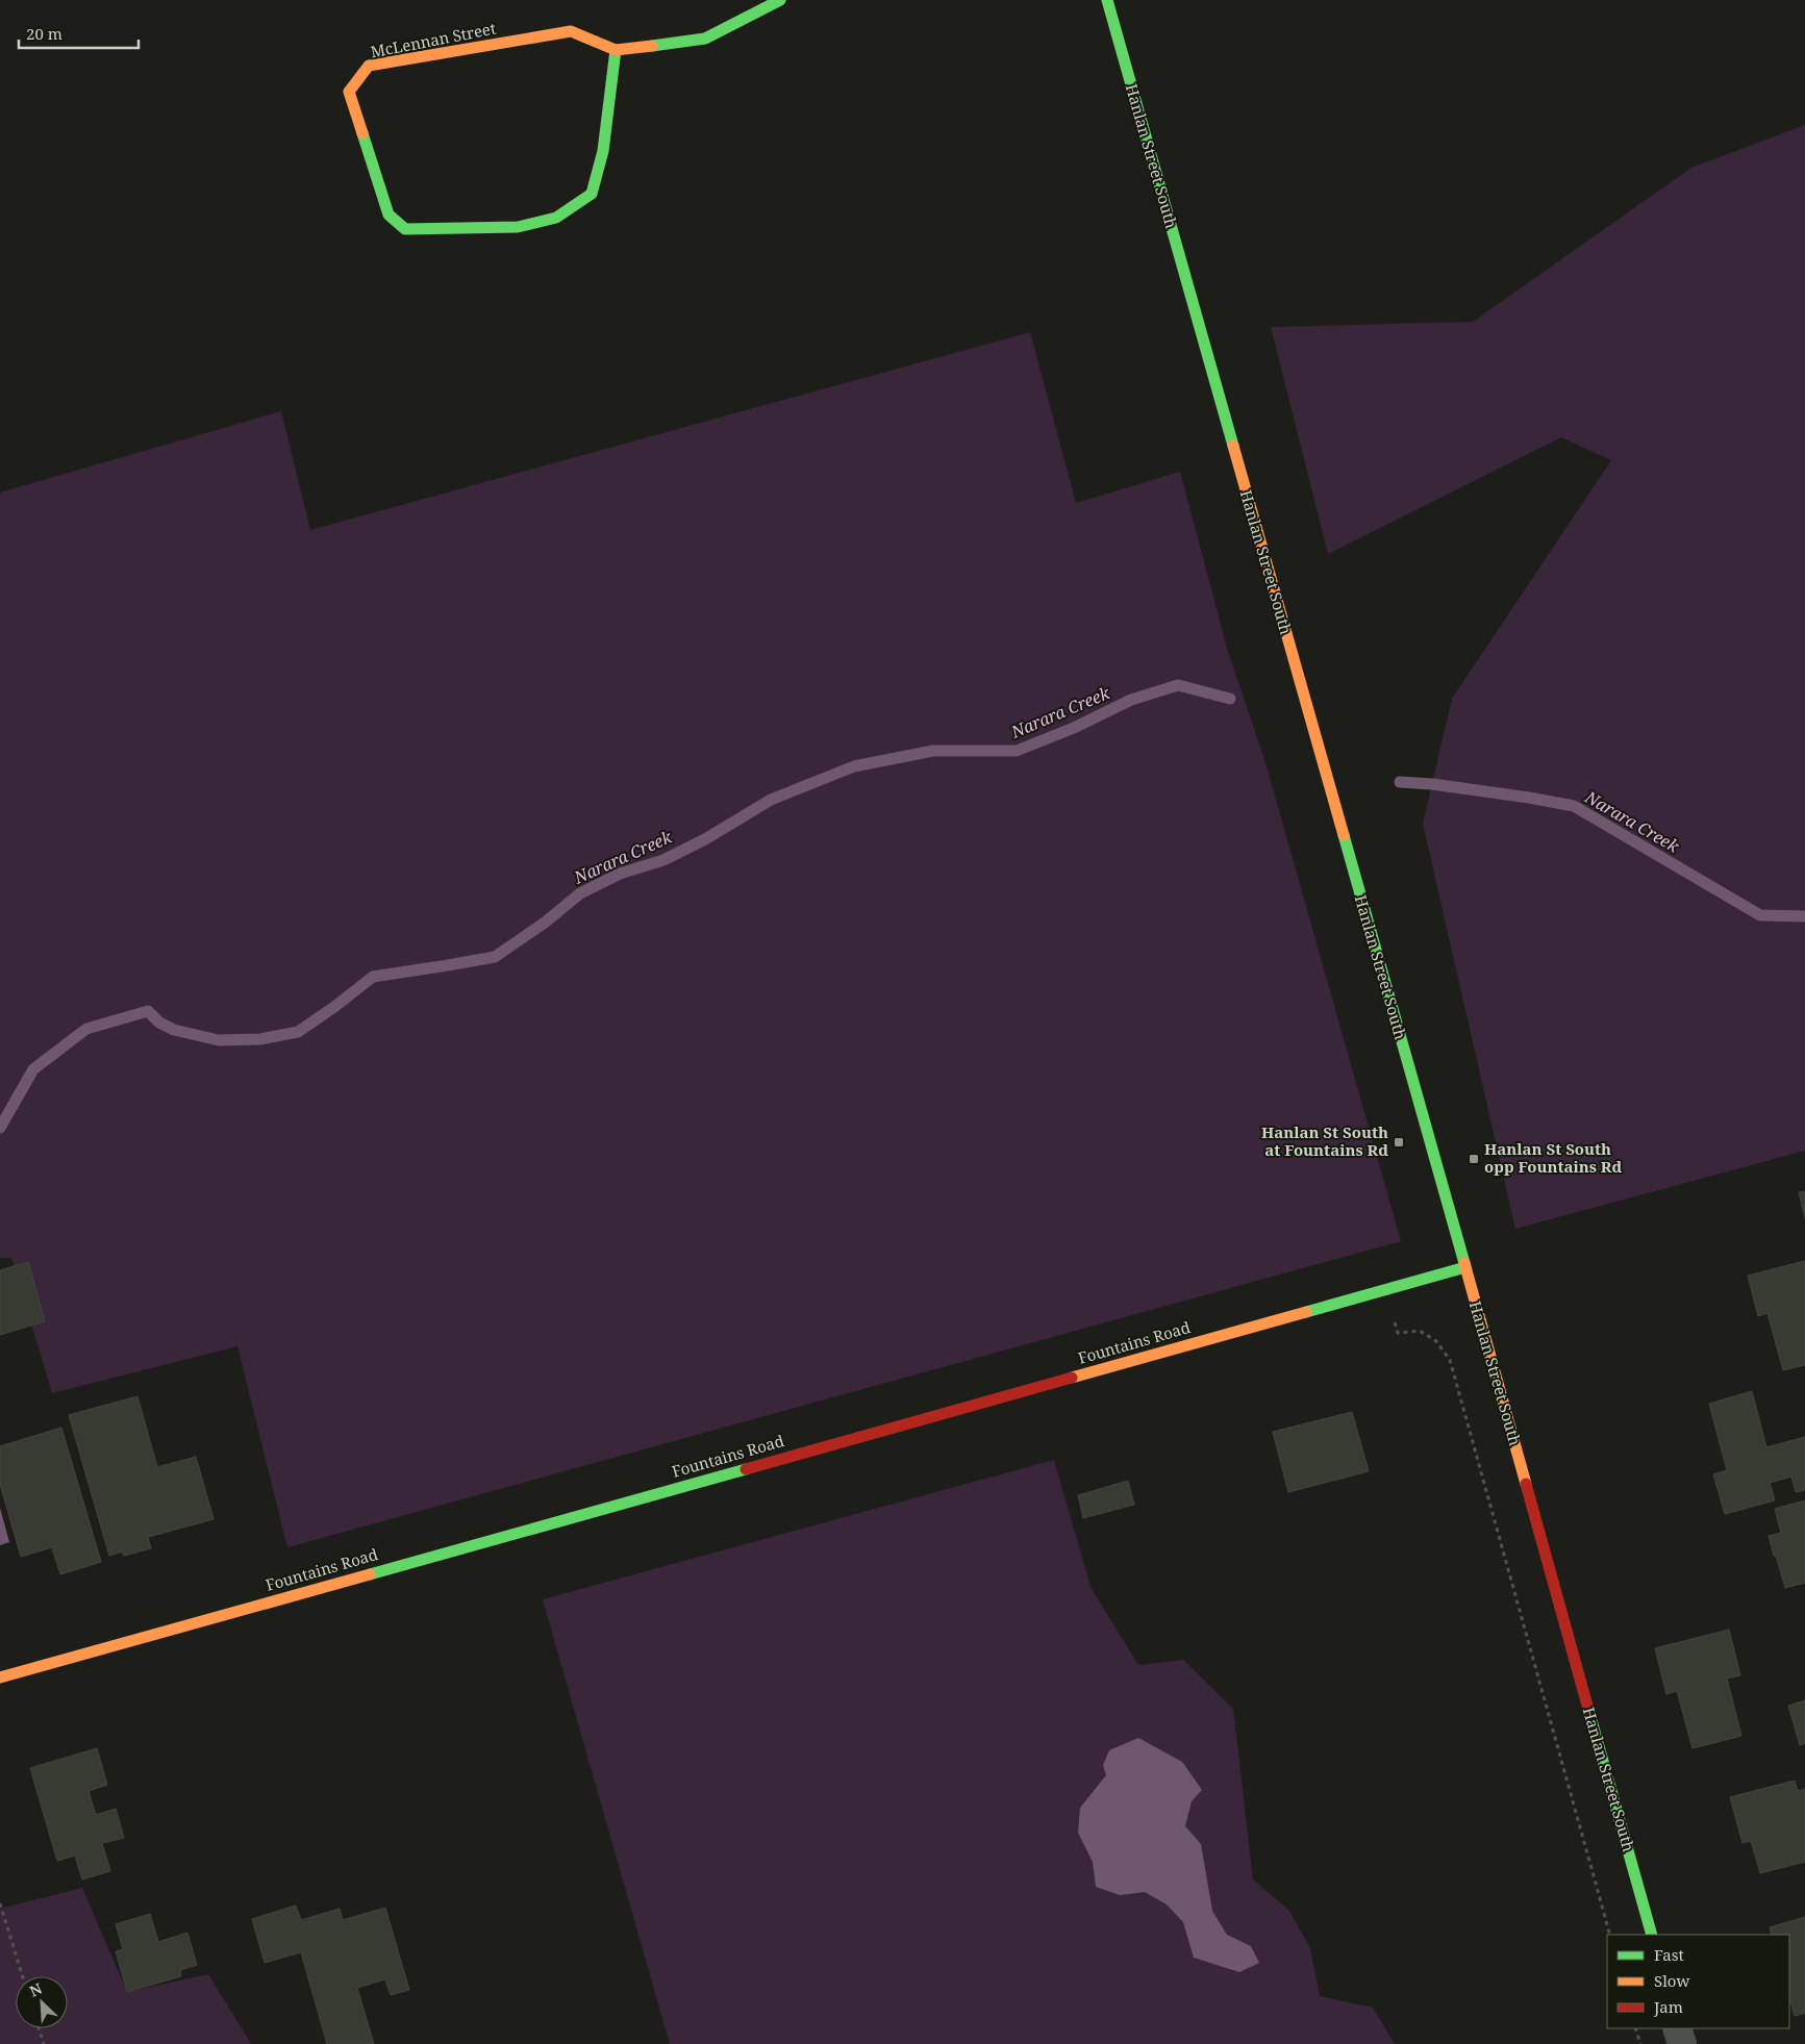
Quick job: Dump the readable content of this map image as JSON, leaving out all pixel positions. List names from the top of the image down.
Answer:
{
  "streets": {
    "street": ["McLennan Street", "Hanlan Street South", "Fountains Road"]
  },
  "crossings": [
    ["Hanlan Street South", "Fountains Road"]
  ],
  "water": ["Narara Creek"],
  "places": {
    "transit": ["Hanlan St South at Fountains Rd", "Hanlan St South opp Fountains Rd"]
  },
  "legend": ["Fast", "Slow", "Jam"],
  "scale_bar": "20 m",
  "north": "top left"
}
